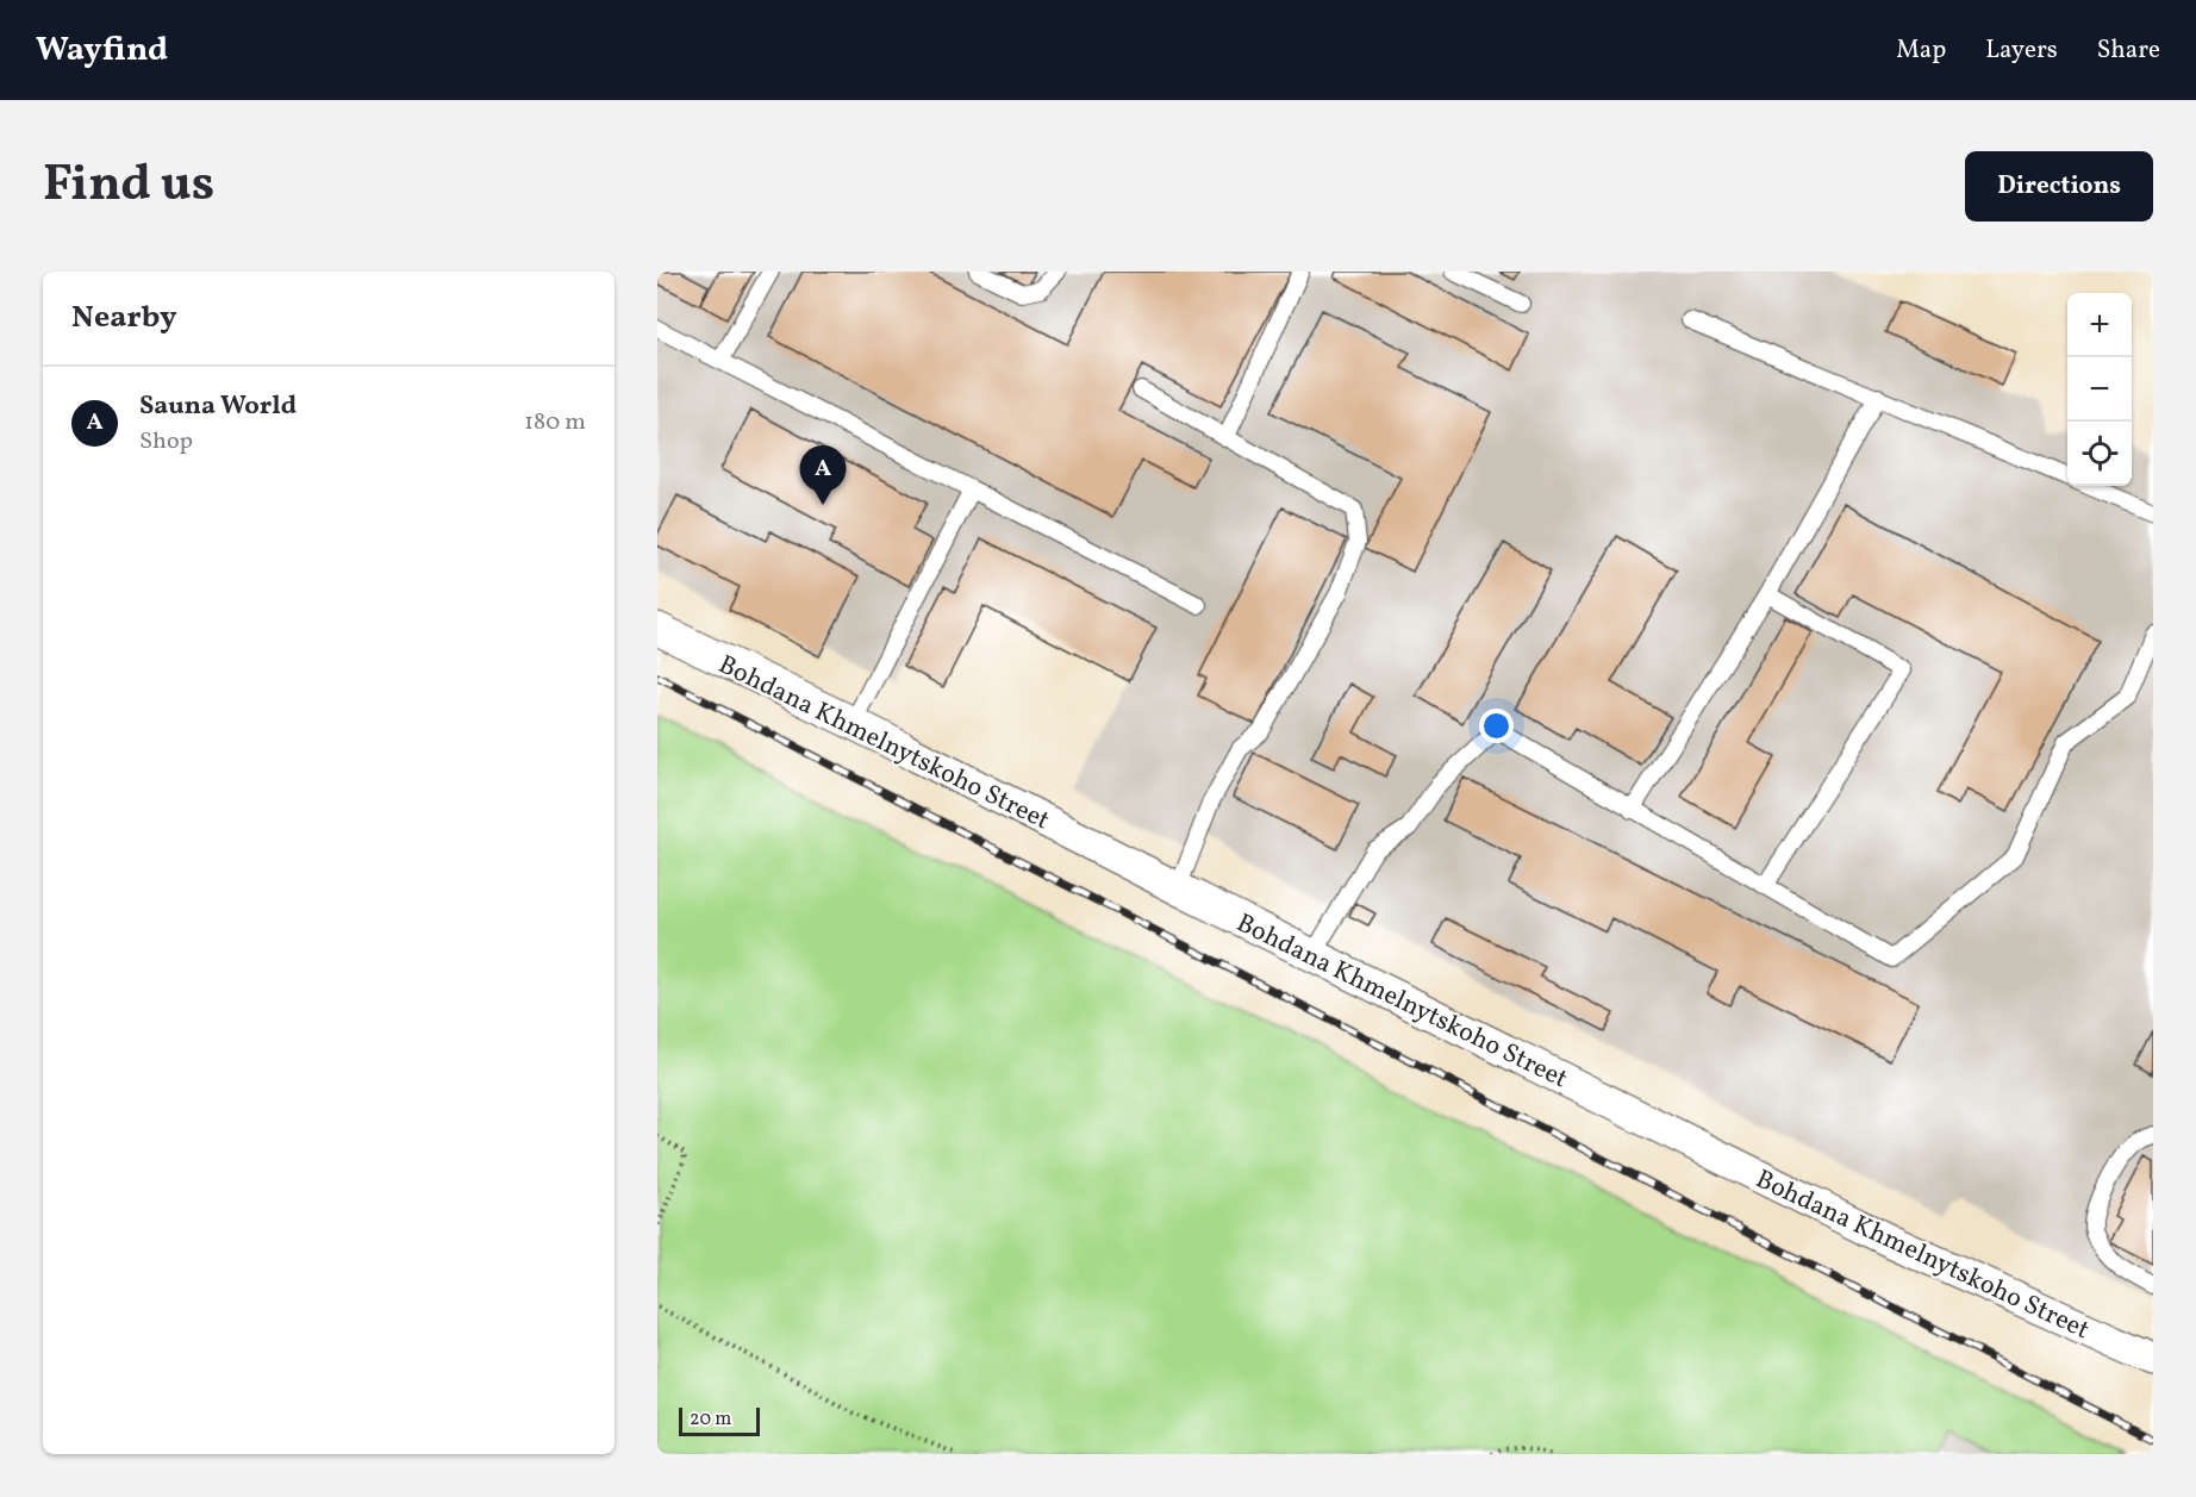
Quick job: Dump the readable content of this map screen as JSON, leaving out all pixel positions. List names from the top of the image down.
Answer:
{
  "streets": {
    "street": ["Bohdana Khmelnytskoho Street"]
  },
  "scale_bar": "20 m",
  "page": {
    "header": "Wayfind",
    "nav": ["Map", "Layers", "Share"],
    "title": "Find us",
    "buttons": "Directions",
    "heading": "Nearby",
    "map_buttons": ["+", "−"],
    "list": [
      {
        "mark": "A",
        "name": "Sauna World",
        "note": "Shop",
        "value": "180 m"
      }
    ],
    "pins": "A",
    "scale": "20 m"
  }
}
